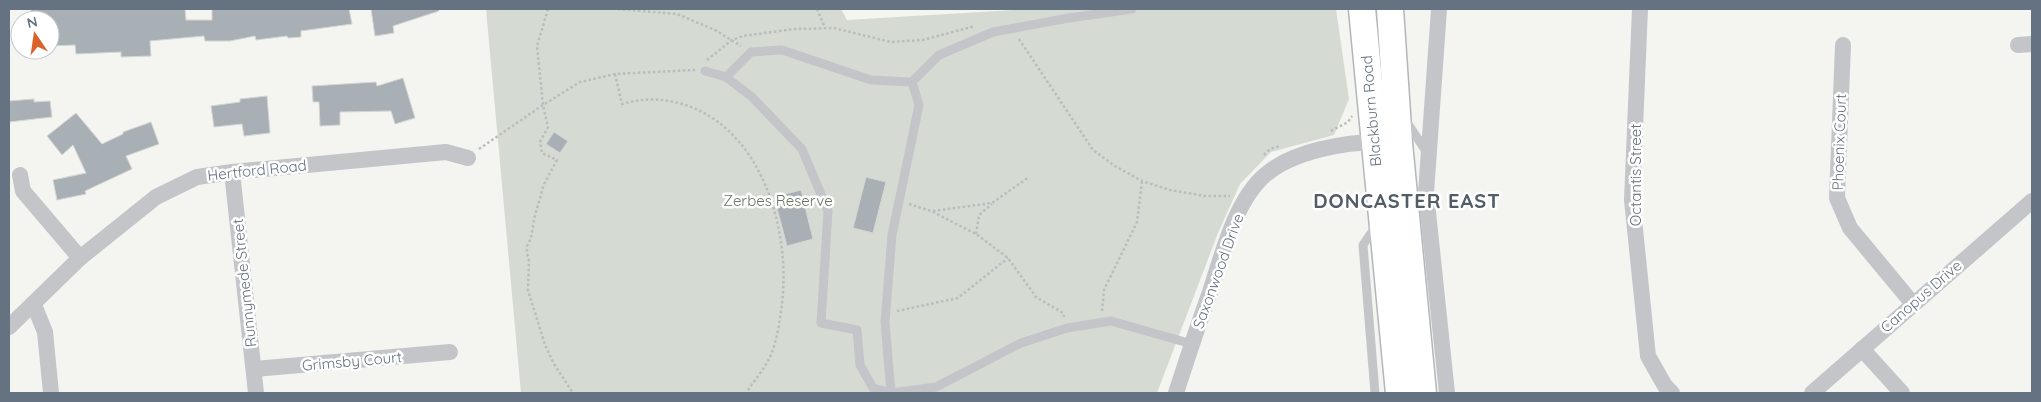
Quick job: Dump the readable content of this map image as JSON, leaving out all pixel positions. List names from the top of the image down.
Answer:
{
  "streets": {
    "main road": ["Blackburn Road"],
    "street": [
      "Phoenix Court",
      "Hertford Road",
      "Octantis Street",
      "Saxonwood Drive",
      "Runnymede Street",
      "Canopus Drive",
      "Grimsby Court"
    ]
  },
  "crossings": [
    ["Blackburn Road", "Saxonwood Drive"],
    ["Phoenix Court", "Canopus Drive"],
    ["Hertford Road", "Runnymede Street"],
    ["Runnymede Street", "Grimsby Court"]
  ],
  "districts": ["DONCASTER EAST"],
  "parks": ["Zerbes Reserve"],
  "north": "top"
}
